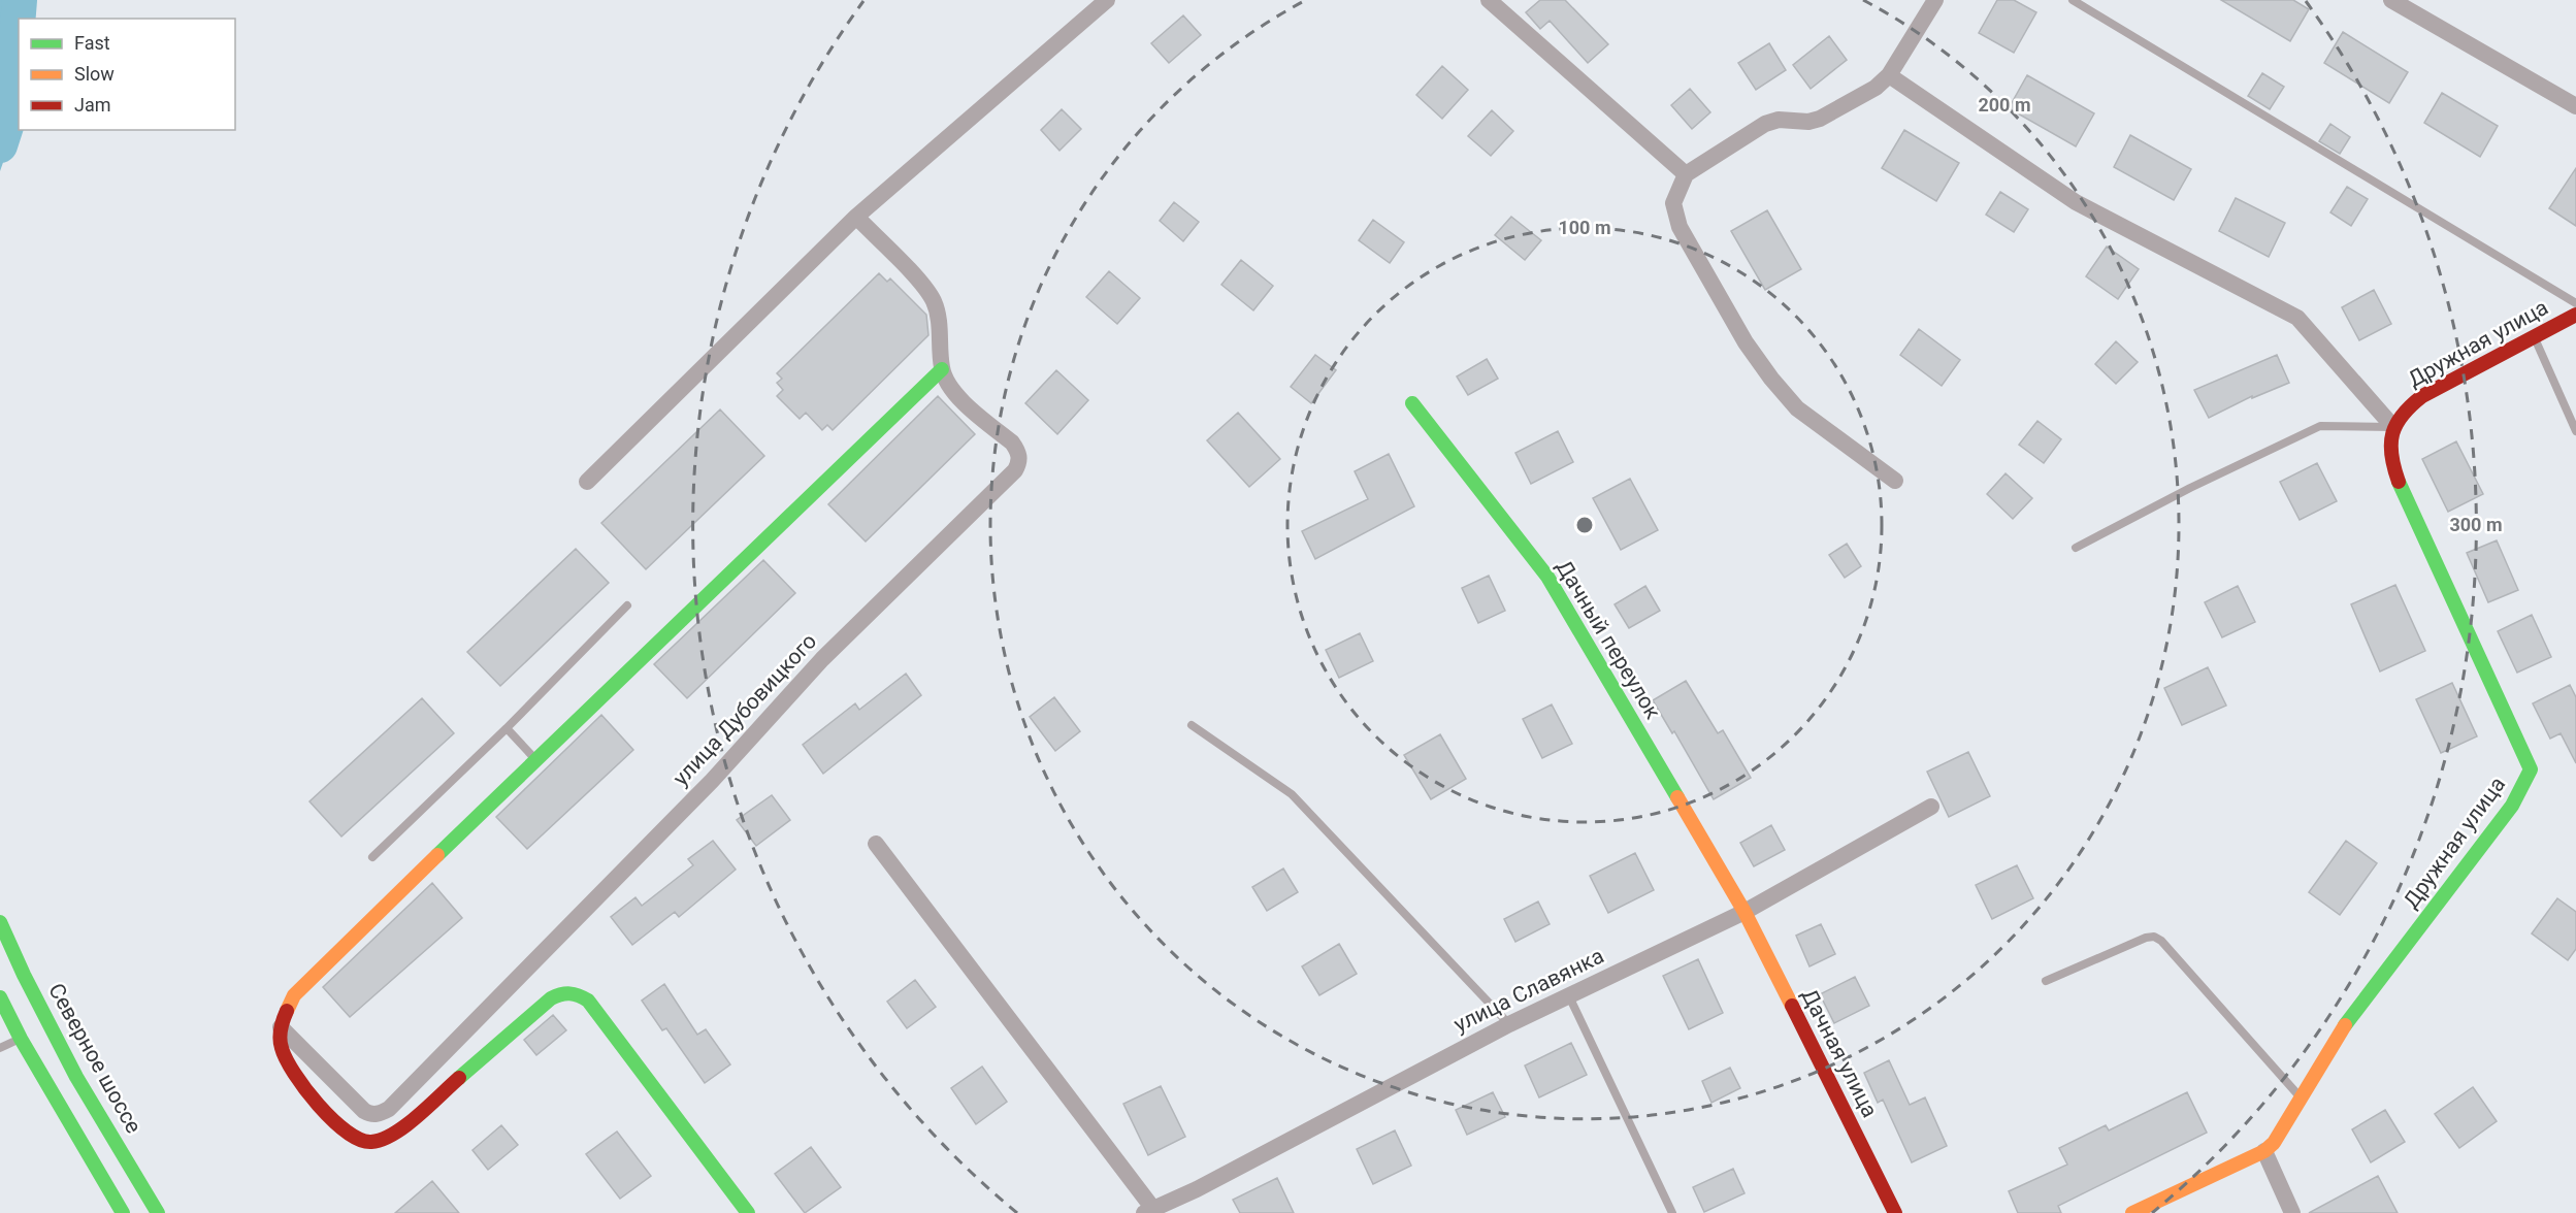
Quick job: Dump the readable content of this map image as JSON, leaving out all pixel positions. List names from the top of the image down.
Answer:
{
  "streets": {
    "street": [
      "Дружная улица",
      "Дачный переулок",
      "улица Дубовицкого",
      "улица Славянка",
      "Дачная улица",
      "Северное шоссе"
    ]
  },
  "crossings": [
    ["Дачный переулок", "улица Славянка"],
    ["Дачный переулок", "Дачная улица"],
    ["улица Славянка", "Дачная улица"]
  ],
  "legend": ["Fast", "Slow", "Jam"],
  "rings": ["200 m", "100 m", "300 m"]
}
